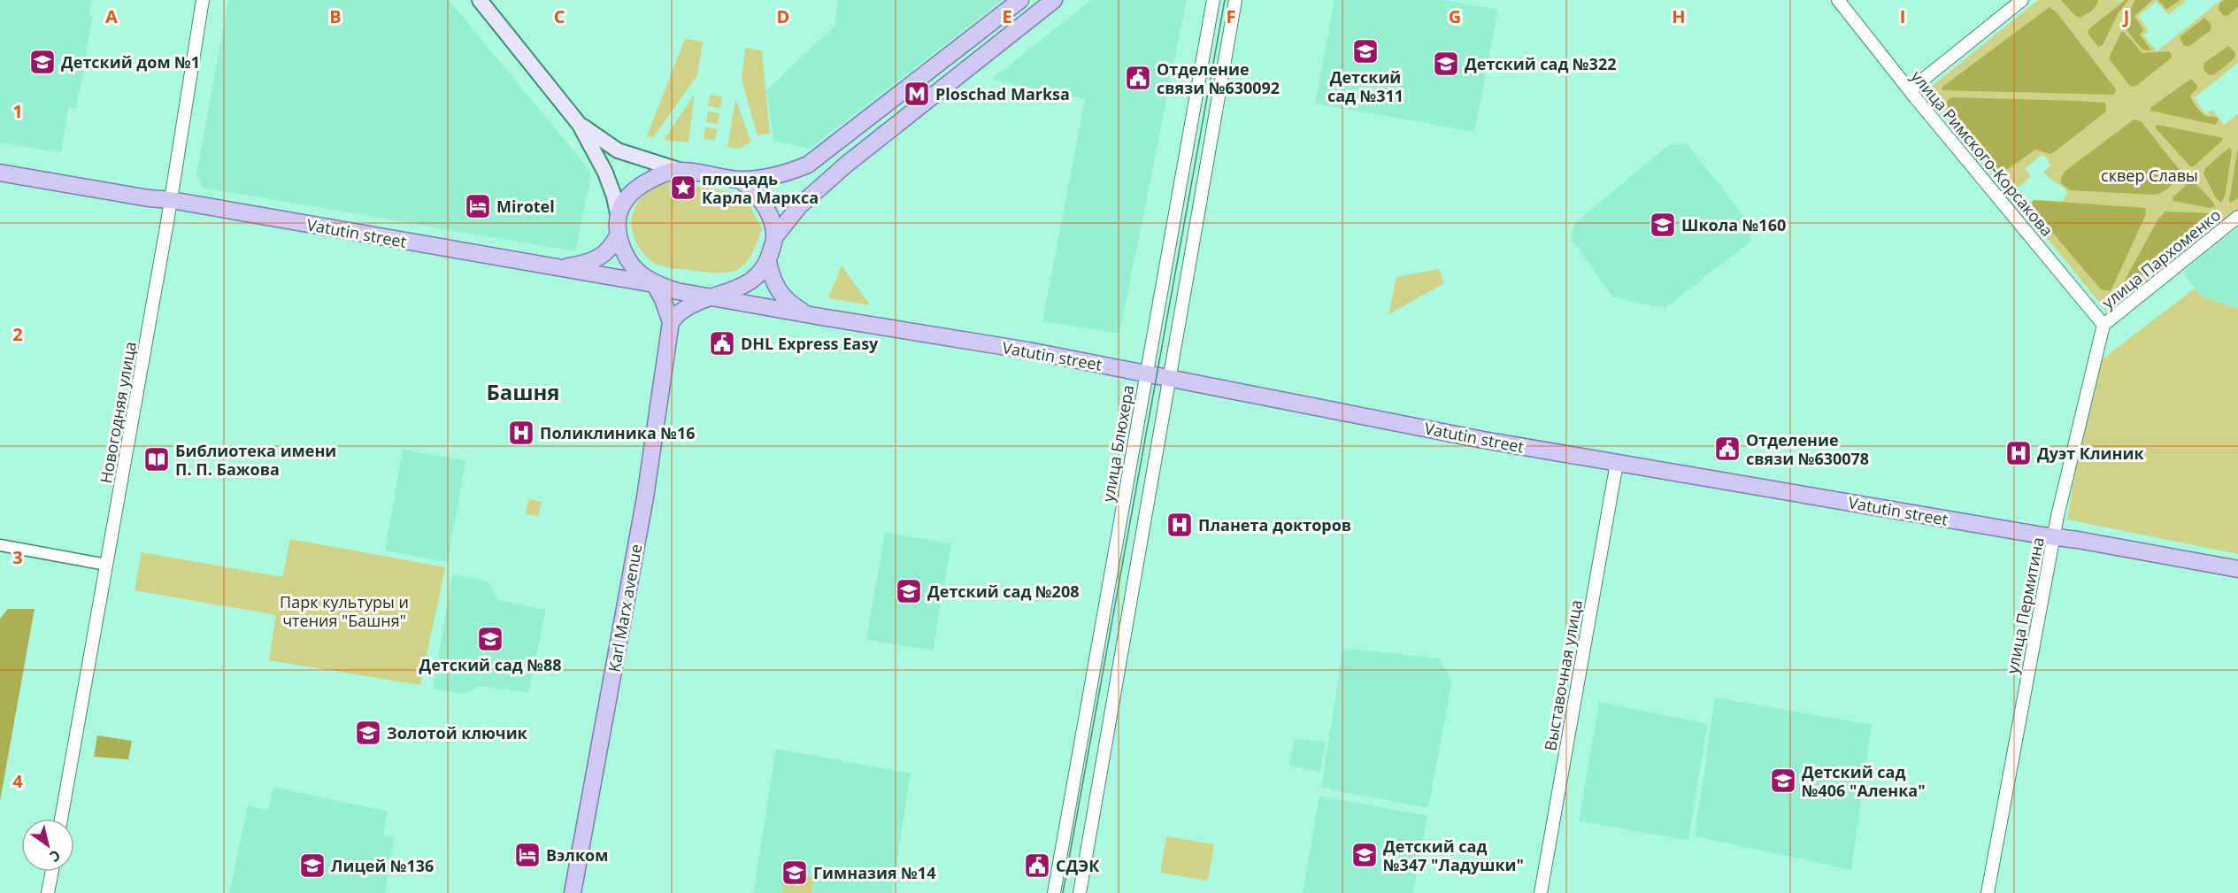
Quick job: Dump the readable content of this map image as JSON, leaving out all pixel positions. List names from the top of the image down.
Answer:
{
  "streets": {
    "main road": ["Vatutin street", "Karl Marx avenue"],
    "street": [
      "улица Римского-Корсакова",
      "улица Пархоменко",
      "Новогодняя улица",
      "улица Блюхера",
      "улица Пермитина",
      "Выставочная улица"
    ]
  },
  "crossings": [
    ["улица Римского-Корсакова", "улица Пархоменко"],
    ["улица Римского-Корсакова", "улица Пермитина"],
    ["Vatutin street", "Новогодняя улица"],
    ["Vatutin street", "улица Блюхера"],
    ["Vatutin street", "улица Пермитина"],
    ["Vatutin street", "Выставочная улица"],
    ["улица Пархоменко", "улица Пермитина"]
  ],
  "districts": ["Башня"],
  "parks": ["сквер Славы", "Парк культуры и чтения \"Башня\""],
  "places": {
    "school or university": [
      "Детский сад №311",
      "Детский дом №1",
      "Детский сад №322",
      "Школа №160",
      "Детский сад №208",
      "Детский сад №88",
      "Золотой ключик",
      "Детский сад №406 \"Аленка\"",
      "Детский сад №347 \"Ладушки\"",
      "Лицей №136",
      "Гимназия №14"
    ],
    "public building": [
      "Отделение связи №630092",
      "DHL Express Easy",
      "Отделение связи №630078",
      "СДЭК"
    ],
    "metro station": ["Ploschad Marksa"],
    "place": ["площадь Карла Маркса"],
    "hotel": ["Mirotel", "Вэлком"],
    "hospital": ["Поликлиника №16", "Дуэт Клиник", "Планета докторов"],
    "library": ["Библиотека имени П. П. Бажова"]
  },
  "north": "bottom right",
  "grid": {
    "columns": [
      "A",
      "B",
      "C",
      "D",
      "E",
      "F",
      "G",
      "H",
      "I",
      "J"
    ],
    "rows": [
      "1",
      "2",
      "3",
      "4"
    ]
  }
}
